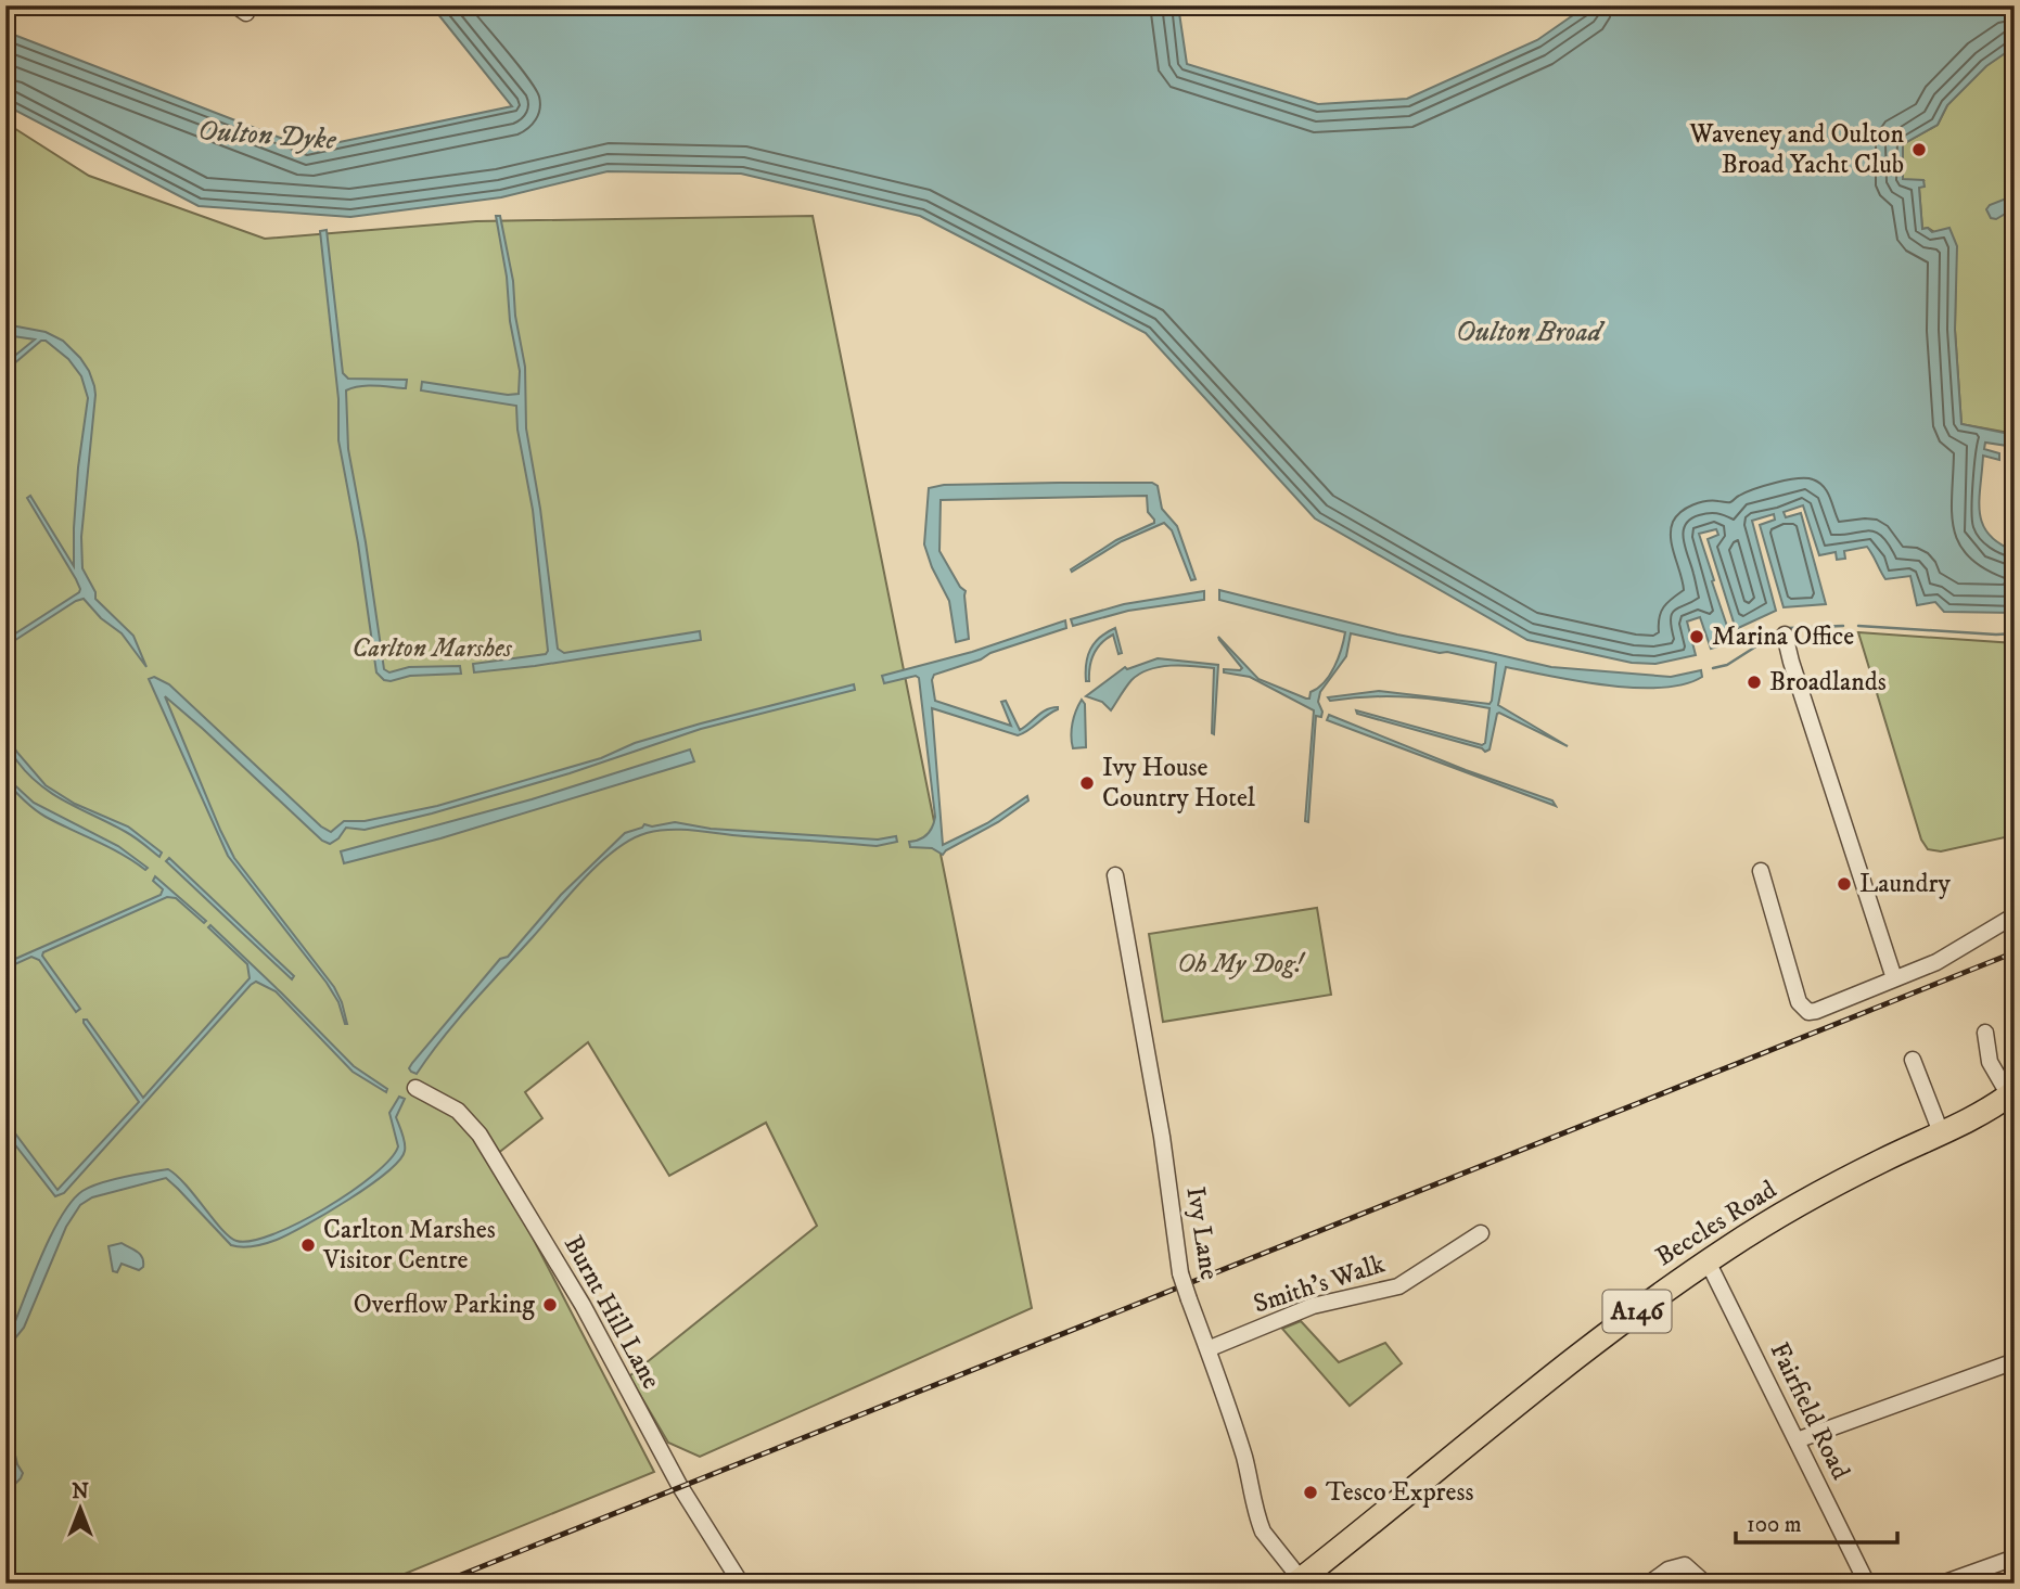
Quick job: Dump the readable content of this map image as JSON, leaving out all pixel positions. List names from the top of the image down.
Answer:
{
  "streets": {
    "highway": ["Beccles Road", "A146"],
    "street": [
      "Ivy Lane",
      "Smith's Walk",
      "Burnt Hill Lane",
      "Fairfield Road"
    ]
  },
  "crossings": [
    ["Beccles Road", "Ivy Lane"],
    ["Beccles Road", "Fairfield Road"],
    ["Ivy Lane", "Smith's Walk"]
  ],
  "water": ["Oulton Dyke", "Oulton Broad"],
  "parks": ["Carlton Marshes", "Oh My Dog!"],
  "places": [
    "Waveney and Oulton Broad Yacht Club",
    "Marina Office",
    "Broadlands",
    "Ivy House Country Hotel",
    "Laundry",
    "Carlton Marshes Visitor Centre",
    "Overflow Parking",
    "Tesco Express"
  ],
  "scale_bar": "100 m",
  "north": "top"
}
